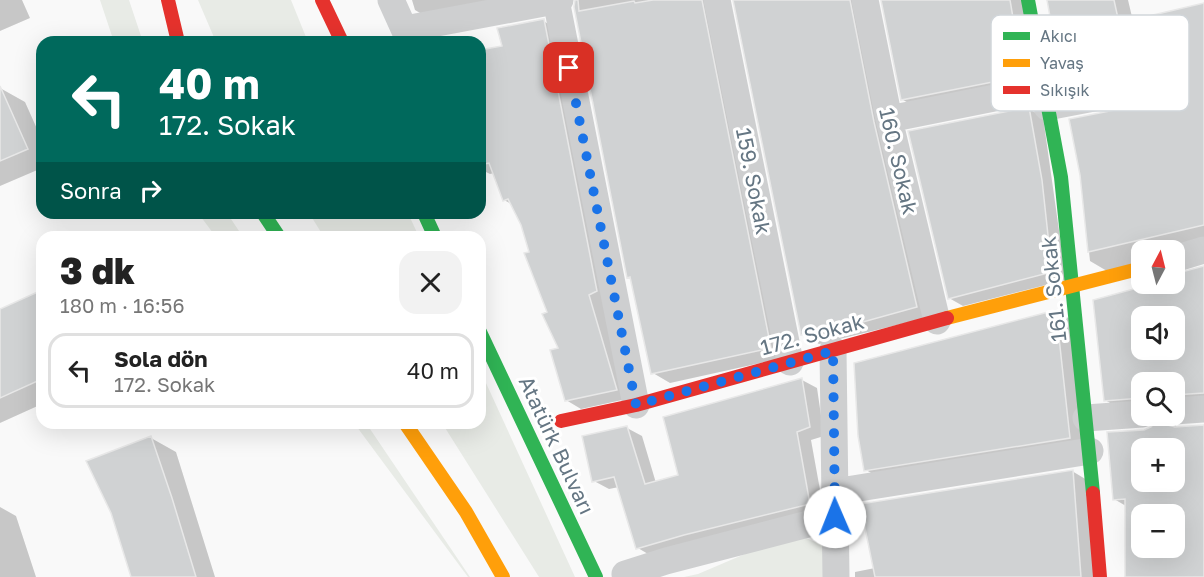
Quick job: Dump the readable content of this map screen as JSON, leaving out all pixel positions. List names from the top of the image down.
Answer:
{
  "streets": {
    "main road": ["161. Sokak", "172. Sokak", "Atatürk Bulvarı"],
    "street": ["160. Sokak", "159. Sokak"]
  },
  "crossings": [
    ["160. Sokak", "172. Sokak"],
    ["159. Sokak", "172. Sokak"],
    ["161. Sokak", "172. Sokak"]
  ],
  "legend": ["Akıcı", "Yavaş", "Sıkışık"],
  "north": "top",
  "page": {
    "turn": ["40 m", "172. Sokak"],
    "then": "Sonra",
    "heading": ["3 dk", "180 m · 16:56"],
    "map_buttons": ["+", "−"],
    "list": [
      {
        "name": "Sola dön",
        "note": "172. Sokak",
        "value": "40 m"
      }
    ]
  }
}
